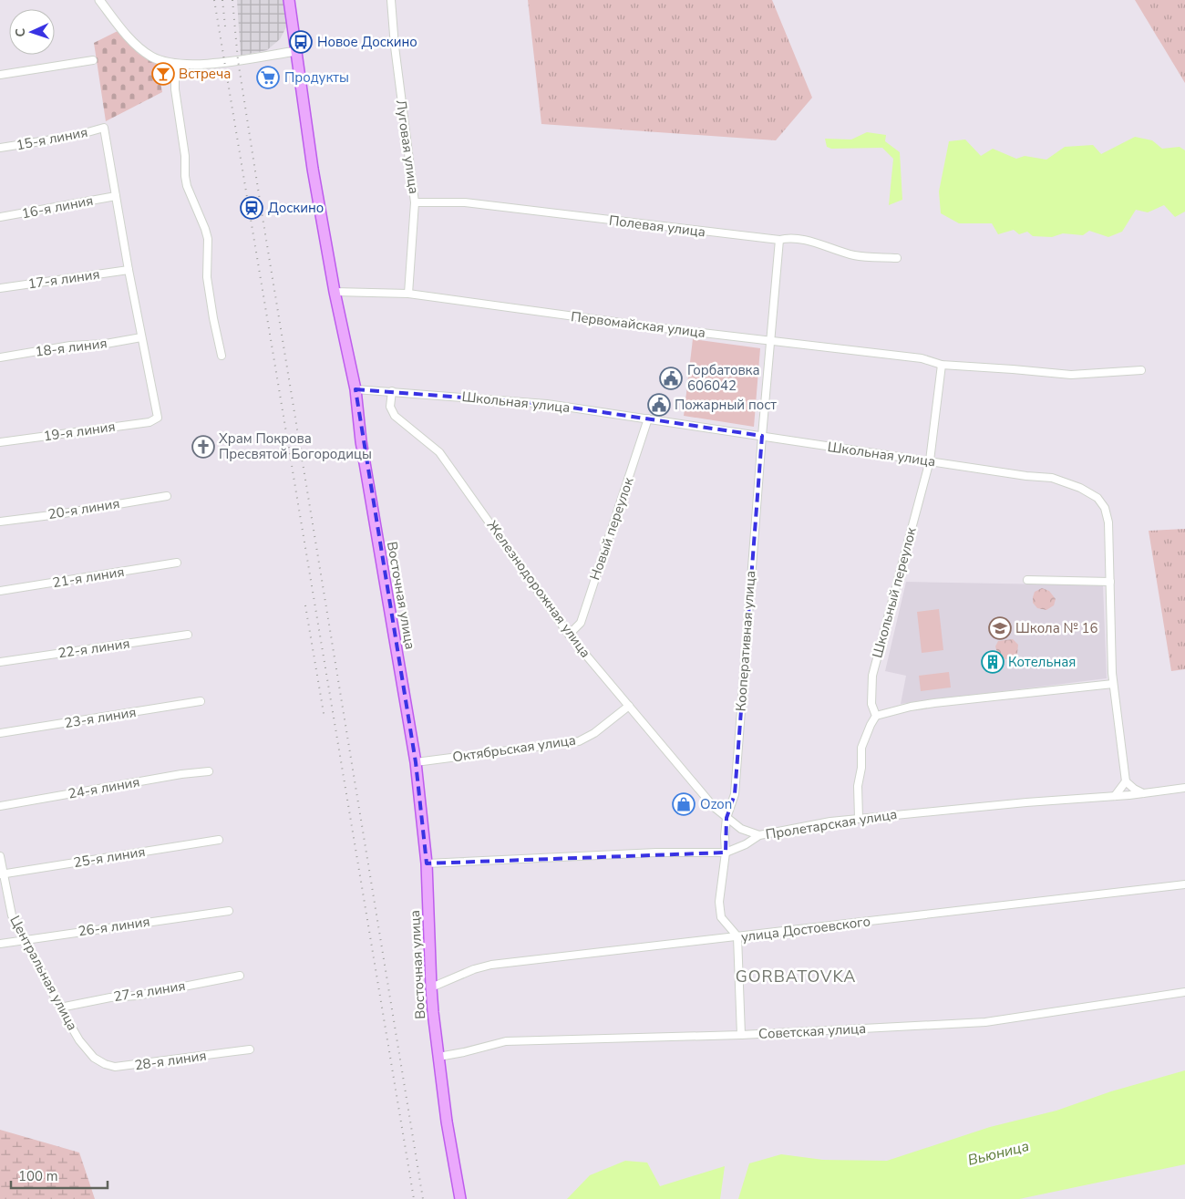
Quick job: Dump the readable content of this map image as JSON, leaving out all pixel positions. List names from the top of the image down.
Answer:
{
  "streets": {
    "main road": ["Восточная улица"],
    "street": [
      "15-я линия",
      "Луговая улица",
      "16-я линия",
      "Полевая улица",
      "17-я линия",
      "Первомайская улица",
      "18-я линия",
      "Школьная улица",
      "19-я линия",
      "20-я линия",
      "Новый переулок",
      "21-я линия",
      "Железнодорожная улица",
      "Школьный переулок",
      "Кооперативная улица",
      "22-я линия",
      "23-я линия",
      "Октябрьская улица",
      "24-я линия",
      "Пролетарская улица",
      "25-я линия",
      "26-я линия",
      "улица Достоевского",
      "Центральная улица",
      "27-я линия",
      "Советская улица",
      "28-я линия"
    ]
  },
  "crossings": [
    ["15-я линия", "16-я линия"],
    ["Луговая улица", "Полевая улица"],
    ["Луговая улица", "Первомайская улица"],
    ["Полевая улица", "Кооперативная улица"],
    ["Первомайская улица", "Школьный переулок"],
    ["Первомайская улица", "Восточная улица"],
    ["Первомайская улица", "Кооперативная улица"],
    ["18-я линия", "19-я линия"],
    ["Школьная улица", "Новый переулок"],
    ["Школьная улица", "Железнодорожная улица"],
    ["Школьная улица", "Школьный переулок"],
    ["Школьная улица", "Восточная улица"],
    ["Школьная улица", "Кооперативная улица"],
    ["Новый переулок", "Железнодорожная улица"],
    ["Железнодорожная улица", "Кооперативная улица"],
    ["Железнодорожная улица", "Октябрьская улица"],
    ["Железнодорожная улица", "Пролетарская улица"],
    ["Восточная улица", "Октябрьская улица"],
    ["Восточная улица", "Пролетарская улица"],
    ["Восточная улица", "улица Достоевского"],
    ["Восточная улица", "Советская улица"],
    ["Кооперативная улица", "Пролетарская улица"],
    ["Кооперативная улица", "улица Достоевского"],
    ["25-я линия", "Центральная улица"],
    ["26-я линия", "Центральная улица"],
    ["Центральная улица", "27-я линия"],
    ["Центральная улица", "28-я линия"]
  ],
  "districts": ["GORBATOVKA"],
  "water": ["Вьюница"],
  "places": {
    "bus stop": ["Новое Доскино"],
    "bar": ["Встреча"],
    "supermarket": ["Продукты"],
    "station": ["Доскино"],
    "public building": ["Горбатовка 606042", "Пожарный пост"],
    "church": ["Храм Покрова Пресвятой Богородицы"],
    "school or university": ["Школа № 16"],
    "building": ["Котельная"],
    "shop": ["Ozon"]
  },
  "scale_bar": "100 m",
  "north": "left"
}
